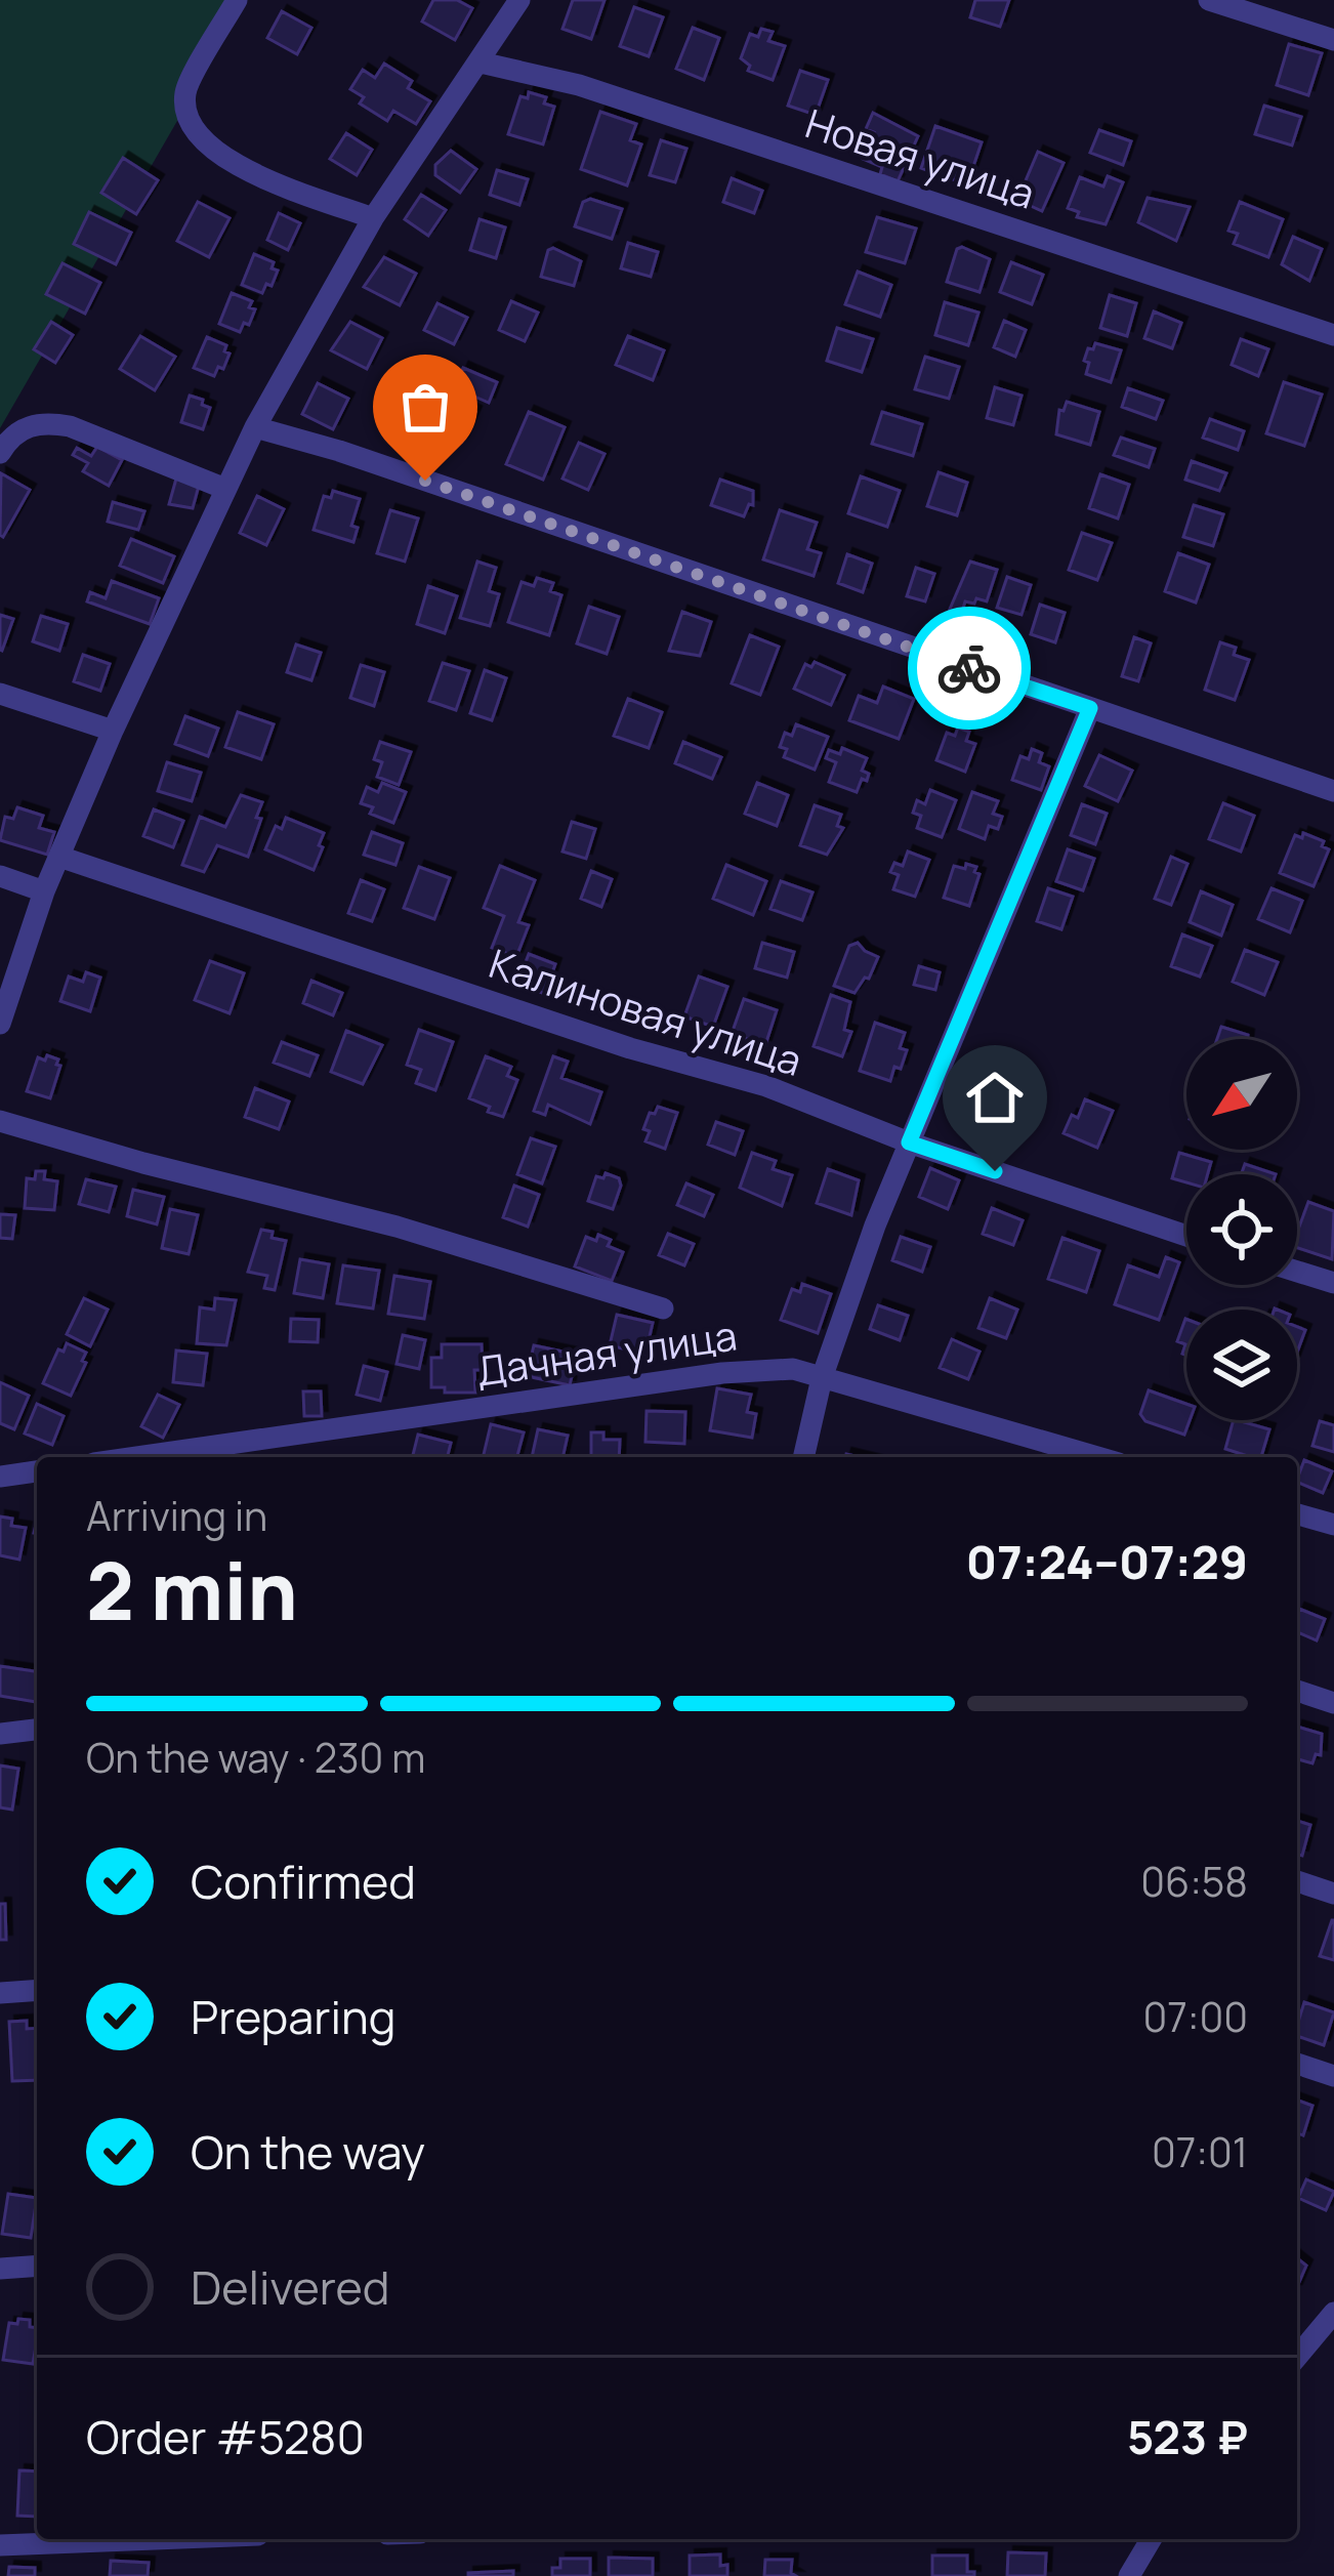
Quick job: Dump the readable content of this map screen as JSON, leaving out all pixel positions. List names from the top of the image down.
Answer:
{
  "streets": {
    "street": ["Новая улица", "Калиновая улица", "Дачная улица"]
  },
  "north": "bottom left",
  "page": {
    "heading": ["2 min", "Arriving in", "07:24–07:29"],
    "panel": ["Order #5280", "523 ₽"],
    "bar": "On the way · 230 m",
    "list": [
      ["Confirmed", "06:58"],
      ["Preparing", "07:00"],
      ["On the way", "07:01"],
      "Delivered"
    ]
  }
}
